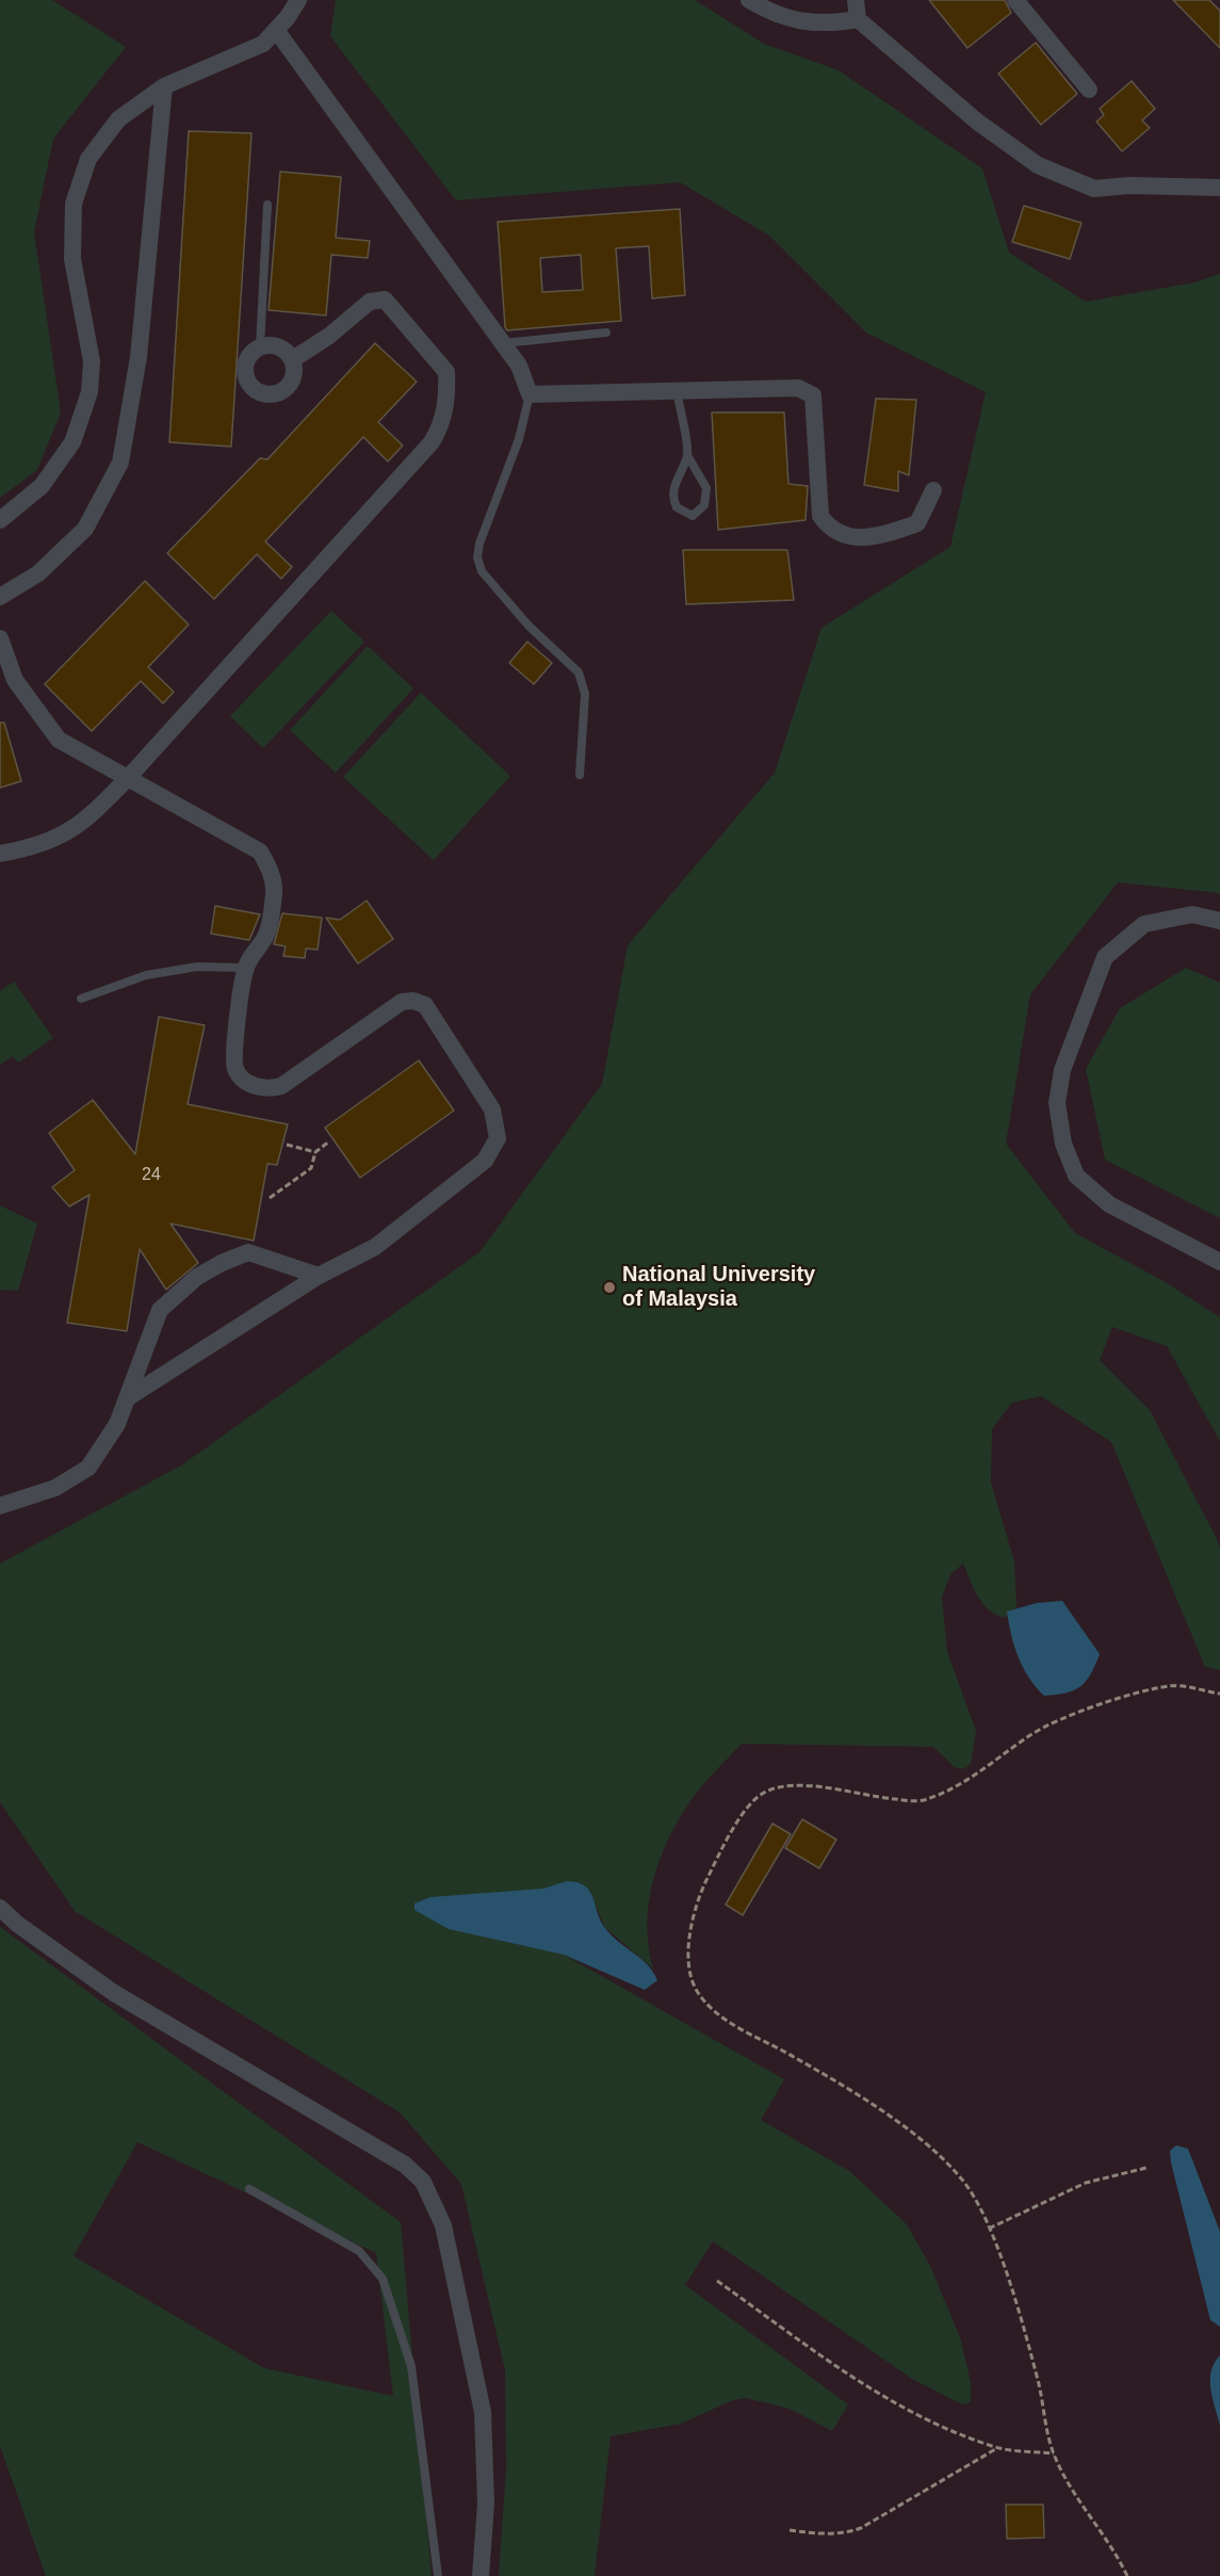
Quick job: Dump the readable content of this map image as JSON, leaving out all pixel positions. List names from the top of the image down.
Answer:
{
  "places": ["National University of Malaysia"],
  "house_numbers": ["24"]
}
